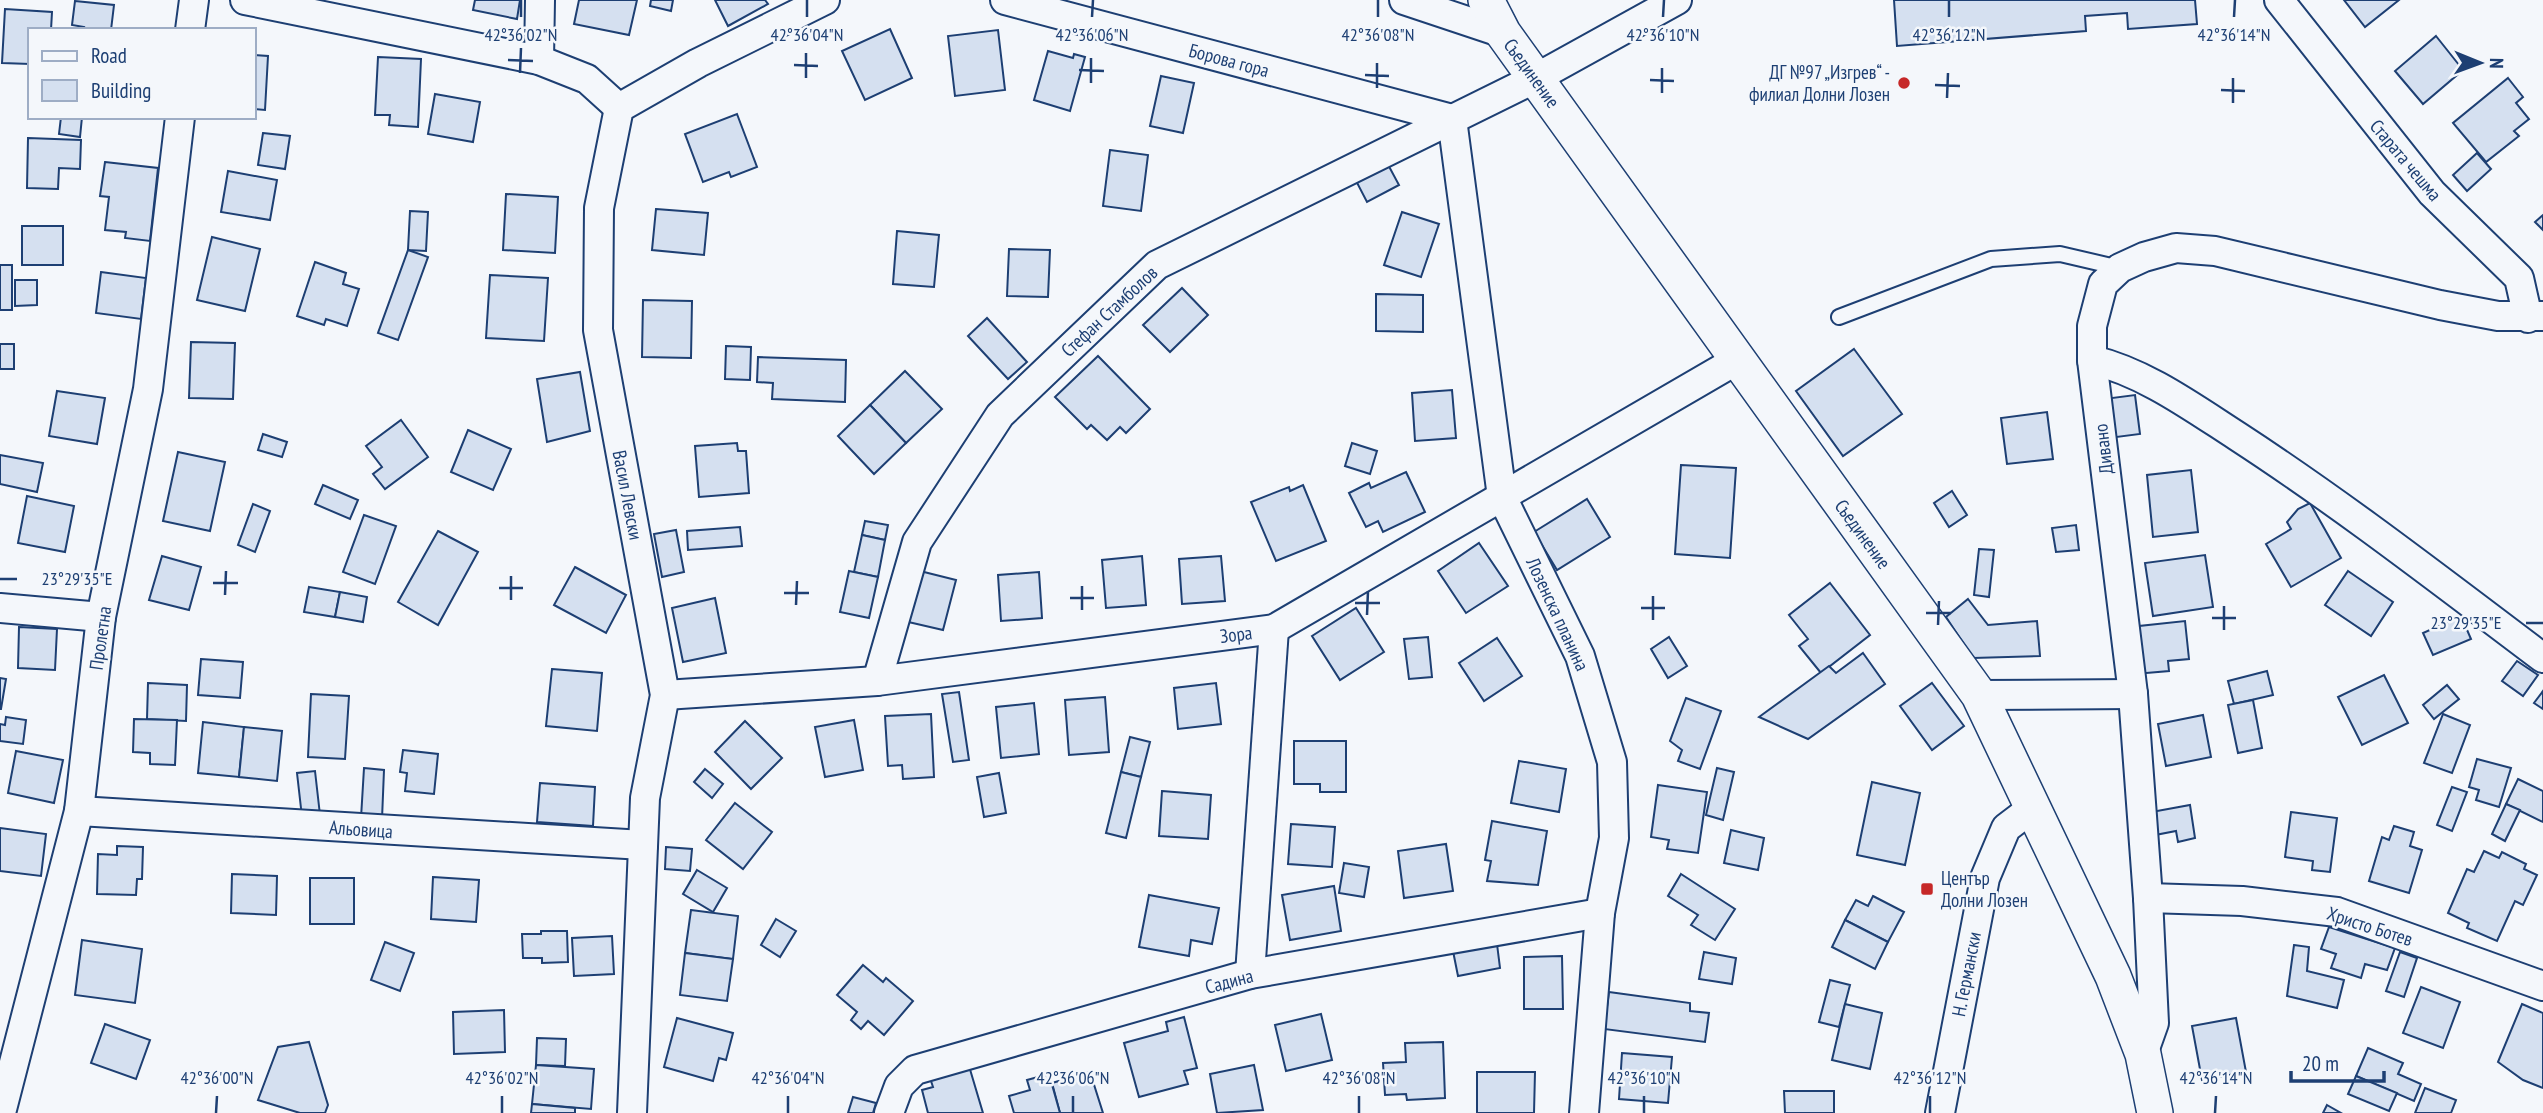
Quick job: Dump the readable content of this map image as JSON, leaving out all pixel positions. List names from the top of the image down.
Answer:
{
  "streets": {
    "street": [
      "Борова гора",
      "Съединение",
      "Старата чешма",
      "Стефан Стамболов",
      "Дивано",
      "Васил Левски",
      "Лозенска планина",
      "Зора",
      "Пролетна",
      "Альовица",
      "Христо Ботев",
      "Н. Германски",
      "Садина"
    ]
  },
  "crossings": [
    ["Борова гора", "Стефан Стамболов"],
    ["Борова гора", "Лозенска планина"],
    ["Съединение", "Стефан Стамболов"],
    ["Съединение", "Дивано"],
    ["Съединение", "Зора"],
    ["Съединение", "Н. Германски"],
    ["Стефан Стамболов", "Лозенска планина"],
    ["Стефан Стамболов", "Зора"],
    ["Дивано", "Христо Ботев"],
    ["Васил Левски", "Зора"],
    ["Васил Левски", "Альовица"],
    ["Лозенска планина", "Зора"],
    ["Лозенска планина", "Садина"],
    ["Пролетна", "Альовица"]
  ],
  "places": {
    "other": ["ДГ №97 „Изгрев“ - филиал Долни Лозен"],
    "transit": ["Център Долни Лозен"]
  },
  "legend": ["Road", "Building"],
  "scale_bar": "20 m",
  "north": "right",
  "coordinates": [
    "42°36'02\"N",
    "42°36'04\"N",
    "42°36'06\"N",
    "42°36'08\"N",
    "42°36'10\"N",
    "42°36'12\"N",
    "42°36'14\"N",
    "23°29'35\"E",
    "42°36'00\"N"
  ]
}
